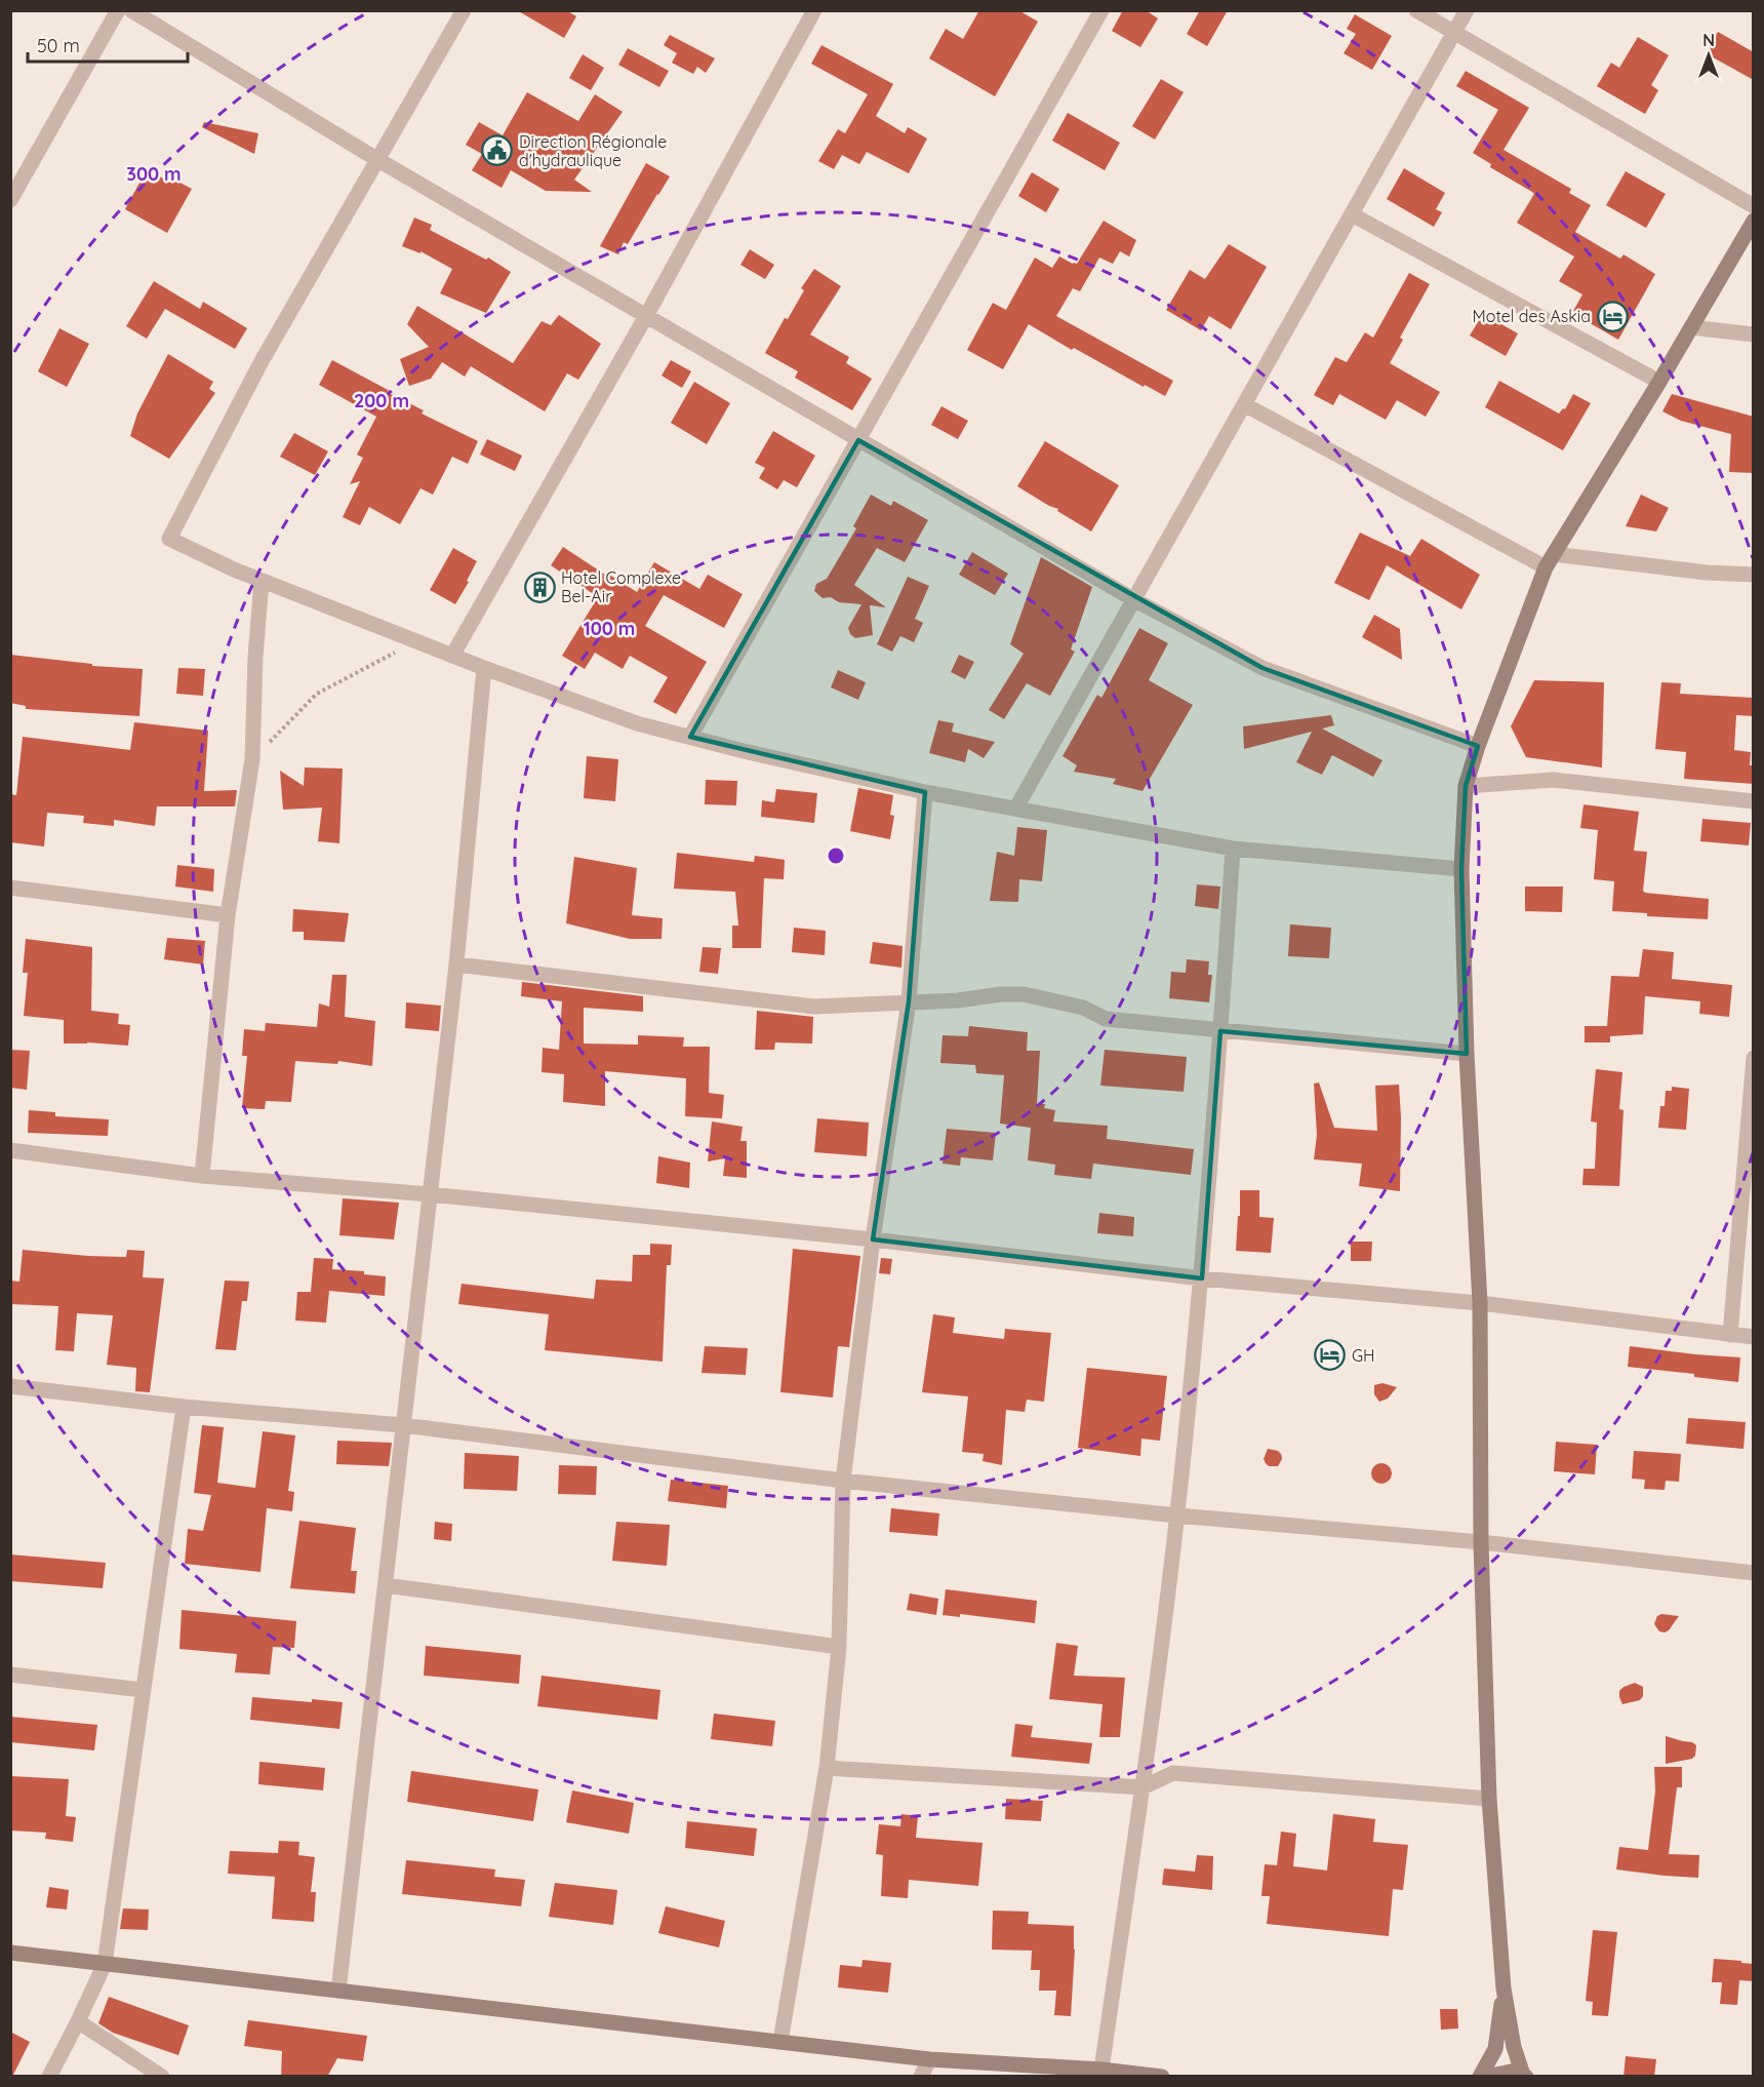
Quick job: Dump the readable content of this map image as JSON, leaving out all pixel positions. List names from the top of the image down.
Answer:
{
  "places": {
    "public building": ["Direction Régionale d'hydraulique"],
    "hotel": ["Motel des Askia", "GH"],
    "building": ["Hotel Complexe Bel-Air"]
  },
  "scale_bar": "50 m",
  "north": "top",
  "rings": ["300 m", "200 m", "100 m"]
}
